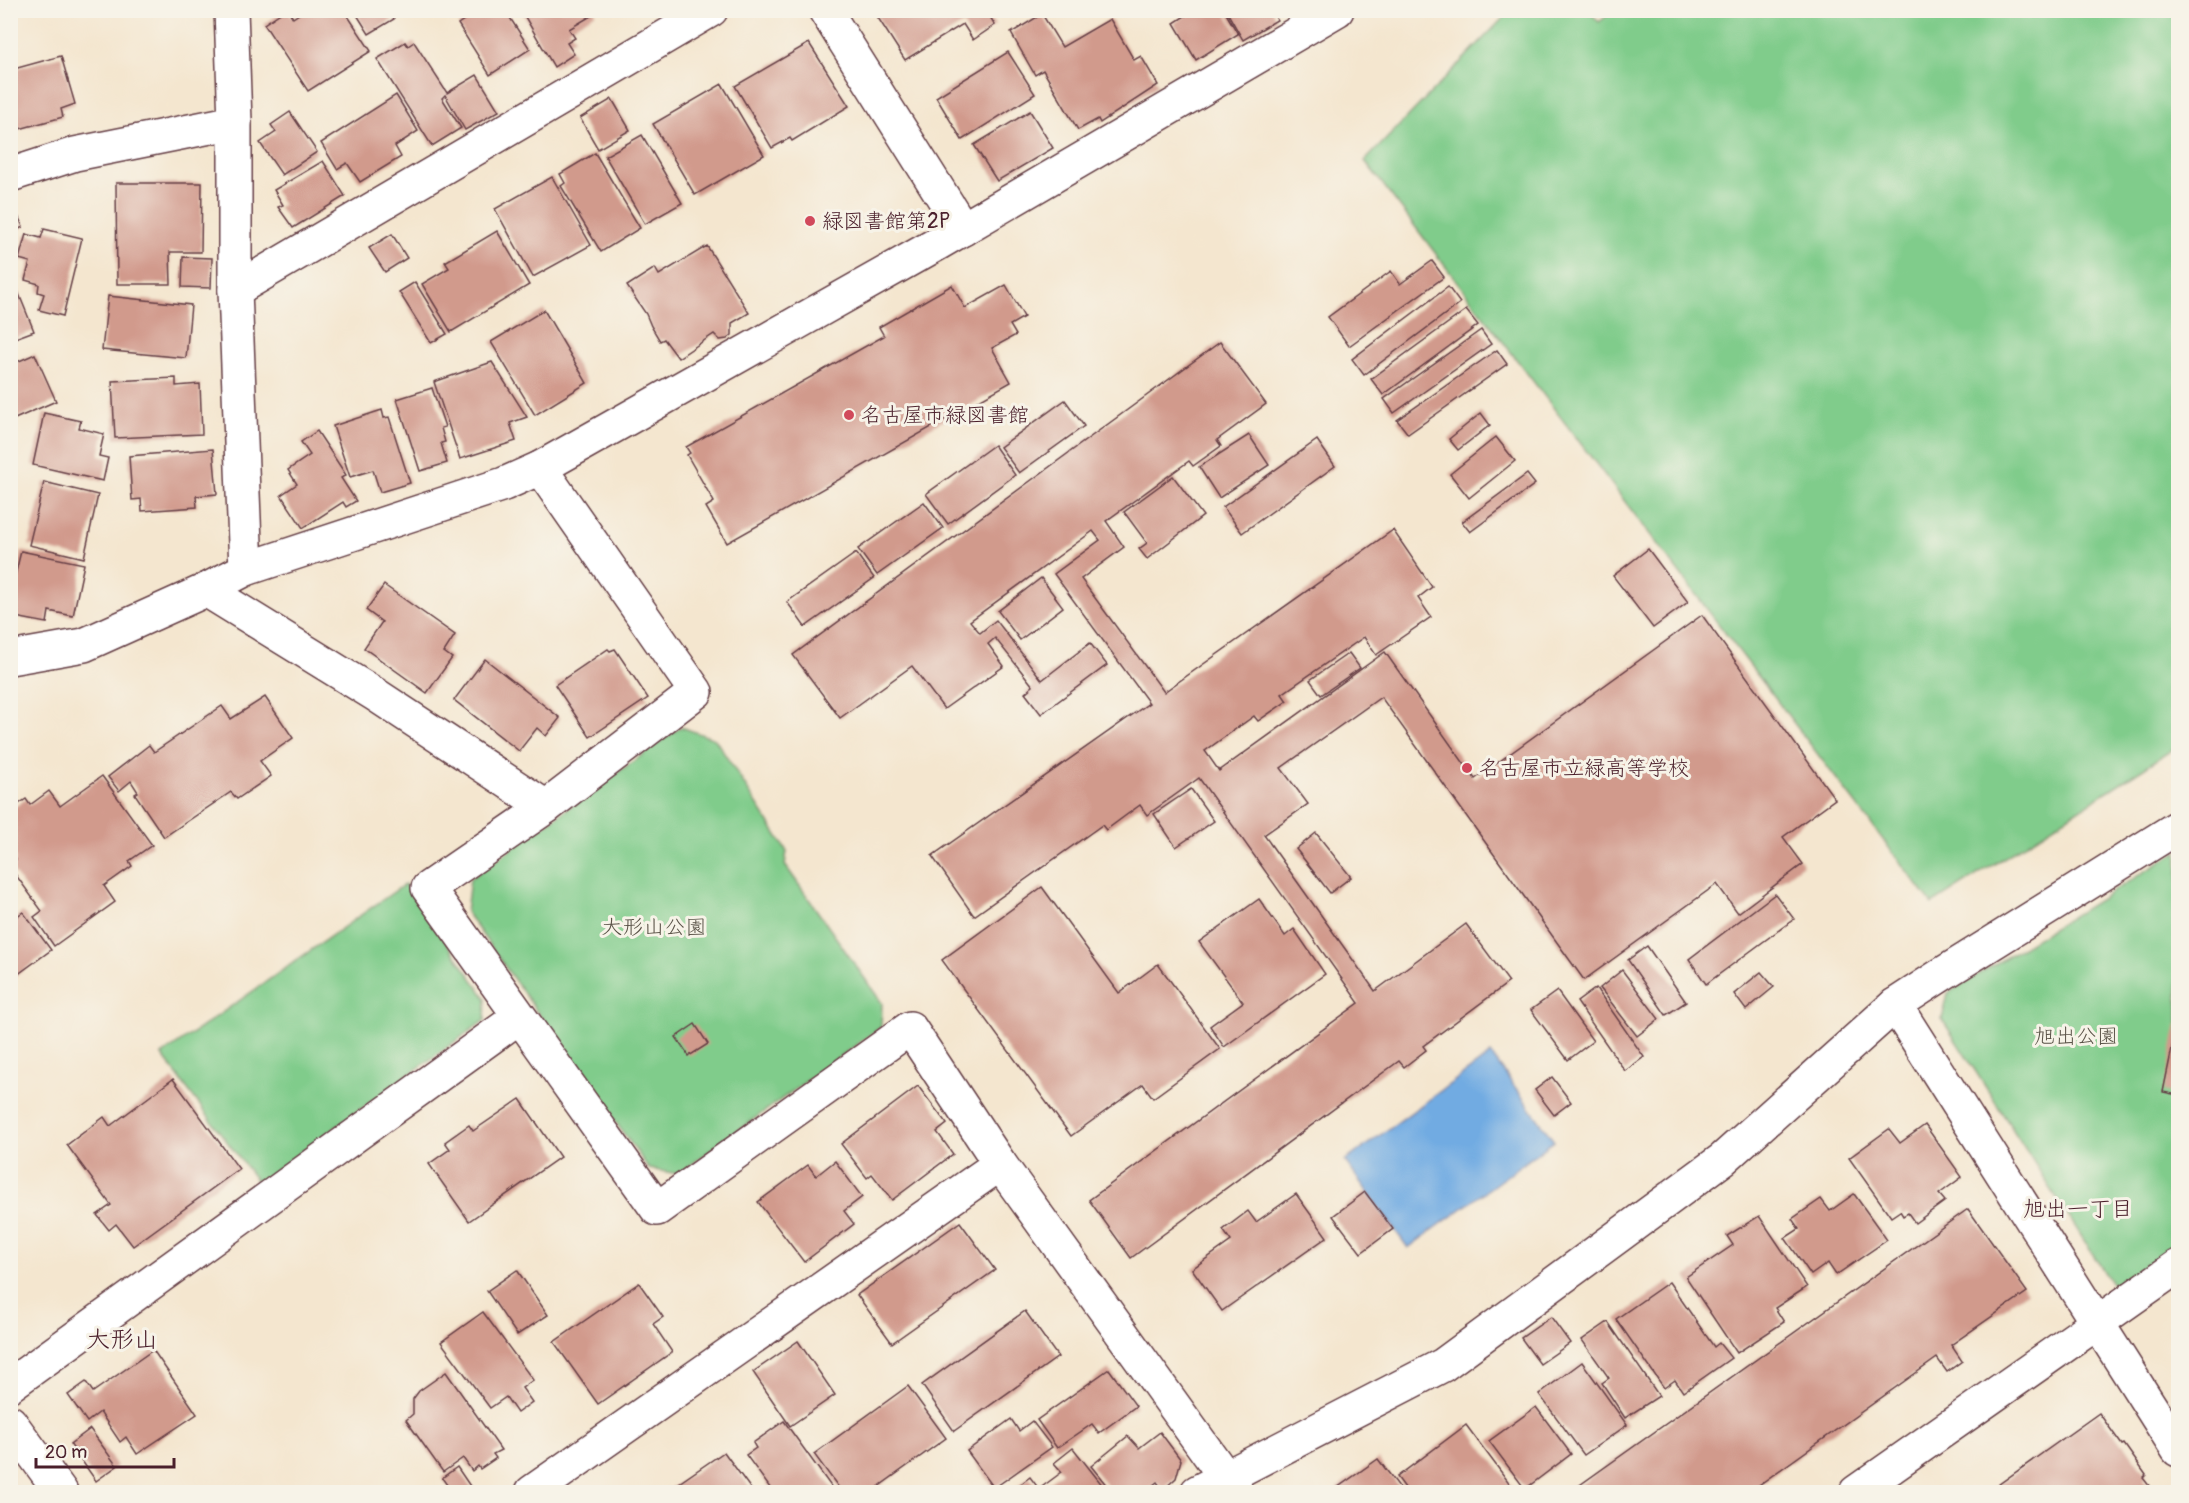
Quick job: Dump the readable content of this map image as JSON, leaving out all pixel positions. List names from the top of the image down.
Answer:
{
  "districts": ["旭出一丁目", "大形山"],
  "parks": ["大形山公園", "旭出公園"],
  "places": ["緑図書館第2P", "名古屋市緑図書館", "名古屋市立緑高等学校"],
  "scale_bar": "20 m"
}
